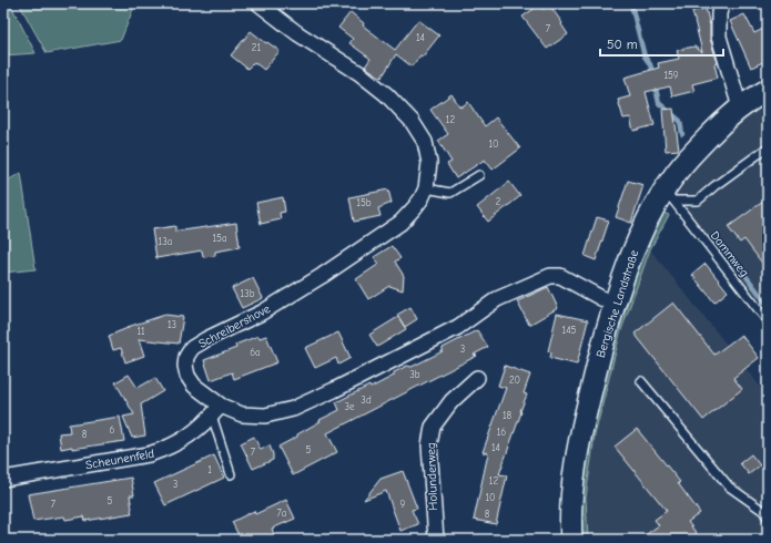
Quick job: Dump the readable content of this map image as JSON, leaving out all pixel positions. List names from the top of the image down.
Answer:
{
  "streets": {
    "main road": ["Bergische Landstraße"],
    "street": ["Schreibershove", "Scheunenfeld", "Holunderweg"],
    "lane": ["Dammweg"]
  },
  "crossings": [
    ["Dammweg", "Bergische Landstraße"],
    ["Bergische Landstraße", "Schreibershove"],
    ["Schreibershove", "Scheunenfeld"]
  ],
  "house_numbers": [
    "7",
    "14",
    "21",
    "159",
    "12",
    "10",
    "2",
    "15b",
    "15a",
    "13a",
    "13b",
    "13",
    "145",
    "11",
    "3",
    "6a",
    "3b",
    "20",
    "3d",
    "3e",
    "18",
    "6",
    "16",
    "8",
    "14",
    "5",
    "7",
    "1",
    "12",
    "3",
    "10",
    "5",
    "7",
    "9",
    "7a",
    "8"
  ],
  "scale_bar": "50 m"
}
